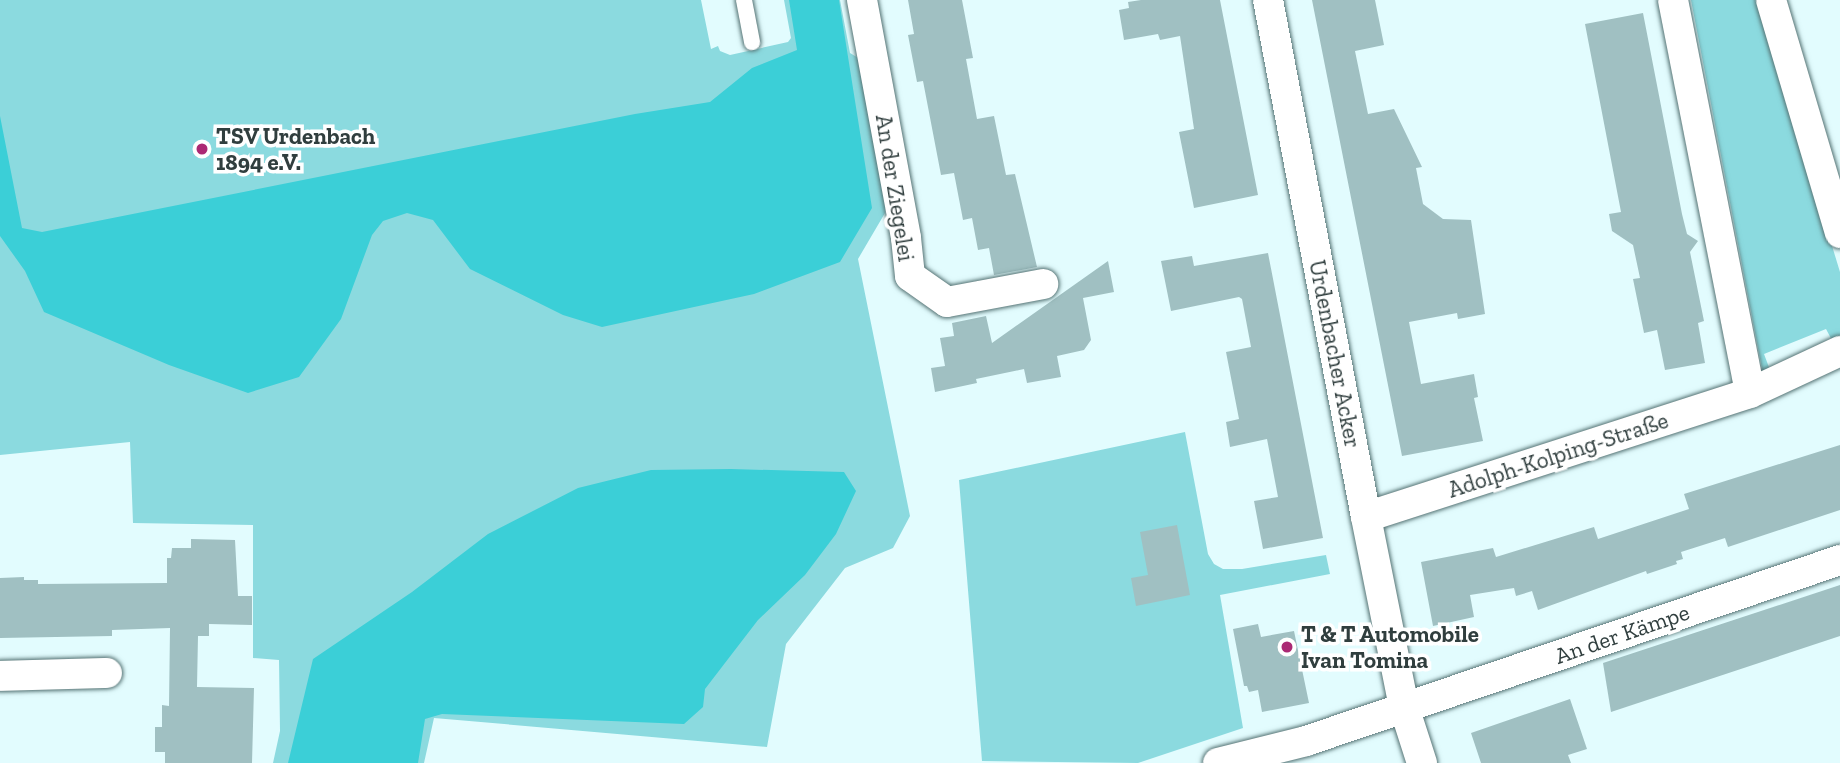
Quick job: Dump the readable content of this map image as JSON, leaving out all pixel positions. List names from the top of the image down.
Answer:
{
  "streets": {
    "street": [
      "An der Ziegelei",
      "Urdenbacher Acker",
      "Adolph-Kolping-Straße",
      "An der Kämpe"
    ]
  },
  "crossings": [
    ["Urdenbacher Acker", "Adolph-Kolping-Straße"],
    ["Urdenbacher Acker", "An der Kämpe"]
  ],
  "places": ["TSV Urdenbach 1894 e.V.", "T & T Automobile Ivan Tomina"]
}
